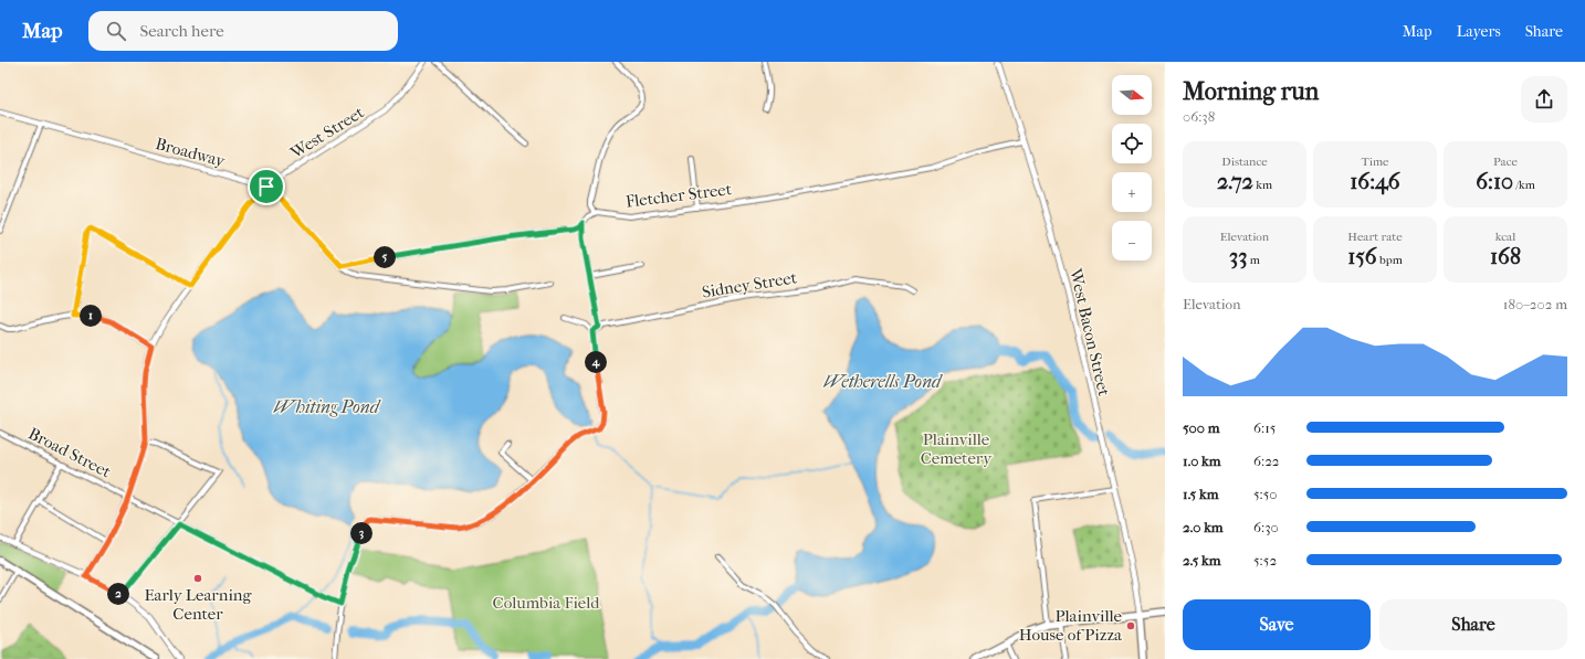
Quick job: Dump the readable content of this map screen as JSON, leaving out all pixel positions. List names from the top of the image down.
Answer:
{
  "streets": {
    "street": [
      "West Street",
      "Broadway",
      "Fletcher Street",
      "Sidney Street",
      "West Bacon Street",
      "Broad Street"
    ]
  },
  "crossings": [
    ["West Street", "Broadway"],
    ["West Street", "Broad Street"],
    ["Fletcher Street", "West Bacon Street"]
  ],
  "water": ["Wetherells Pond", "Whiting Pond"],
  "parks": ["Plainville Cemetery", "Columbia Field"],
  "places": ["Early Learning Center", "Plainville House of Pizza"],
  "north": "right",
  "page": {
    "header": "Map",
    "search": "Search here",
    "nav": ["Map", "Layers", "Share"],
    "heading": ["Morning run", "06:38"],
    "map_buttons": ["+", "−"],
    "stats": [
      ["Distance", "2.72 km"],
      ["Time", "16:46"],
      ["Pace", "6:10 /km"],
      ["Elevation", "33 m"],
      ["Heart rate", "156 bpm"],
      ["kcal", "168"]
    ],
    "pins": [
      "5",
      "1",
      "4",
      "3",
      "2"
    ],
    "chart": ["Elevation", "180–202 m"],
    "list": [
      {
        "name": "500 m",
        "note": "6:15"
      },
      {
        "name": "1.0 km",
        "note": "6:22"
      },
      {
        "name": "1.5 km",
        "note": "5:50"
      },
      {
        "name": "2.0 km",
        "note": "6:30"
      },
      {
        "name": "2.5 km",
        "note": "5:52"
      }
    ],
    "buttons": ["Save", "Share"]
  }
}
